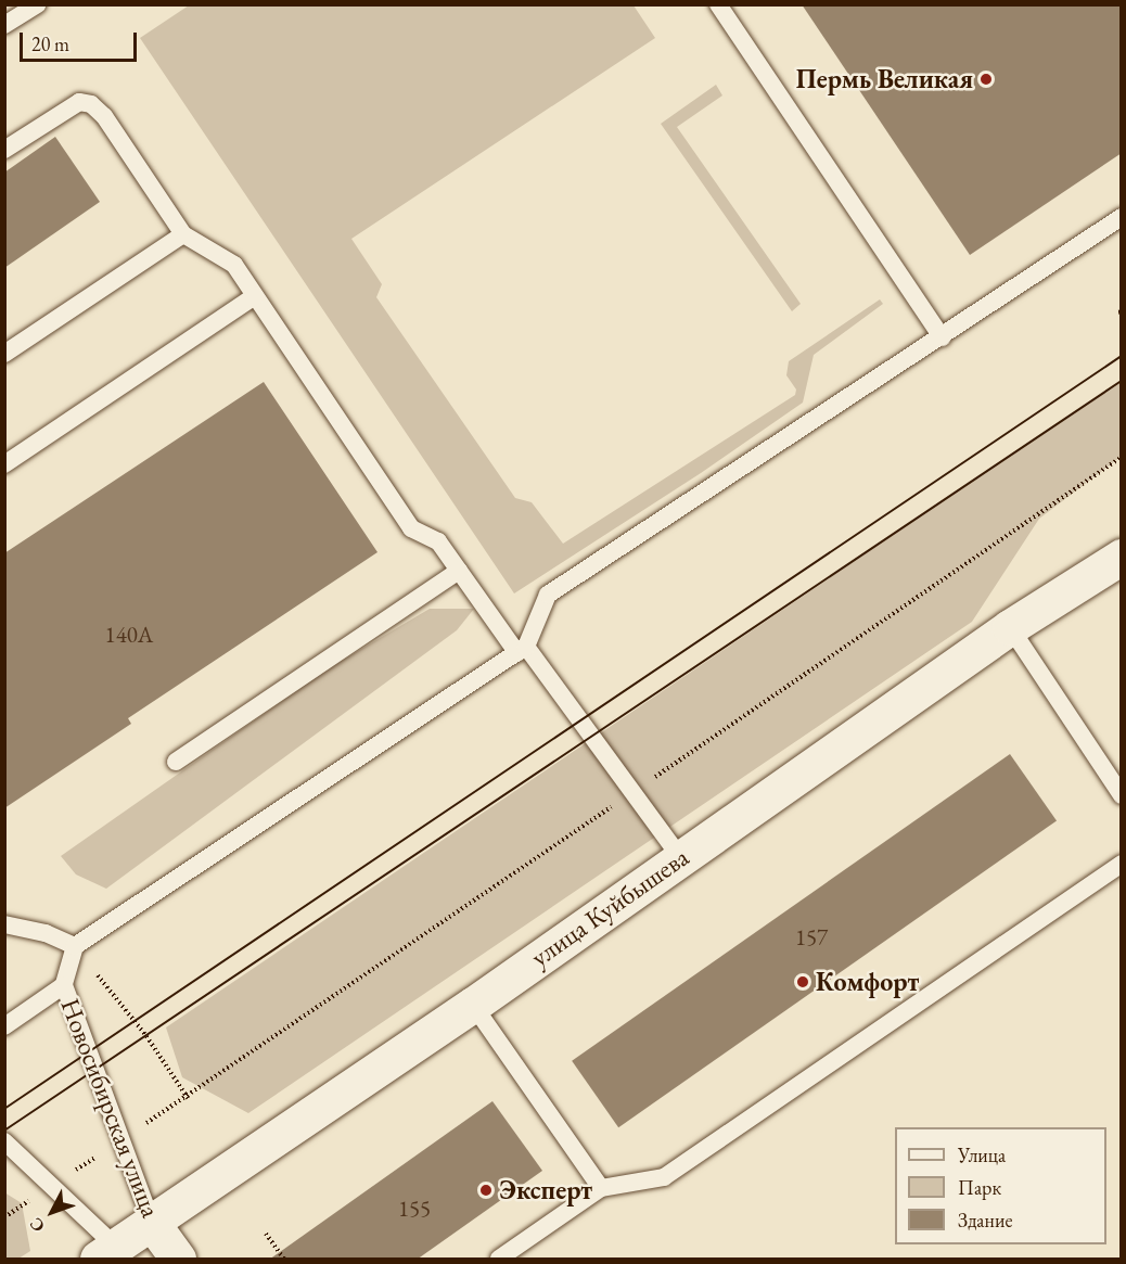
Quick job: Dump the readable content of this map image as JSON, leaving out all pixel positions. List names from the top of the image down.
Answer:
{
  "streets": {
    "main road": ["улица Куйбышева", "Новосибирская улица"]
  },
  "crossings": [
    ["улица Куйбышева", "Новосибирская улица"]
  ],
  "places": ["Пермь Великая", "Комфорт", "Эксперт"],
  "house_numbers": ["140А", "157", "155"],
  "legend": ["Улица", "Парк", "Здание"],
  "scale_bar": "20 m",
  "north": "bottom left"
}
